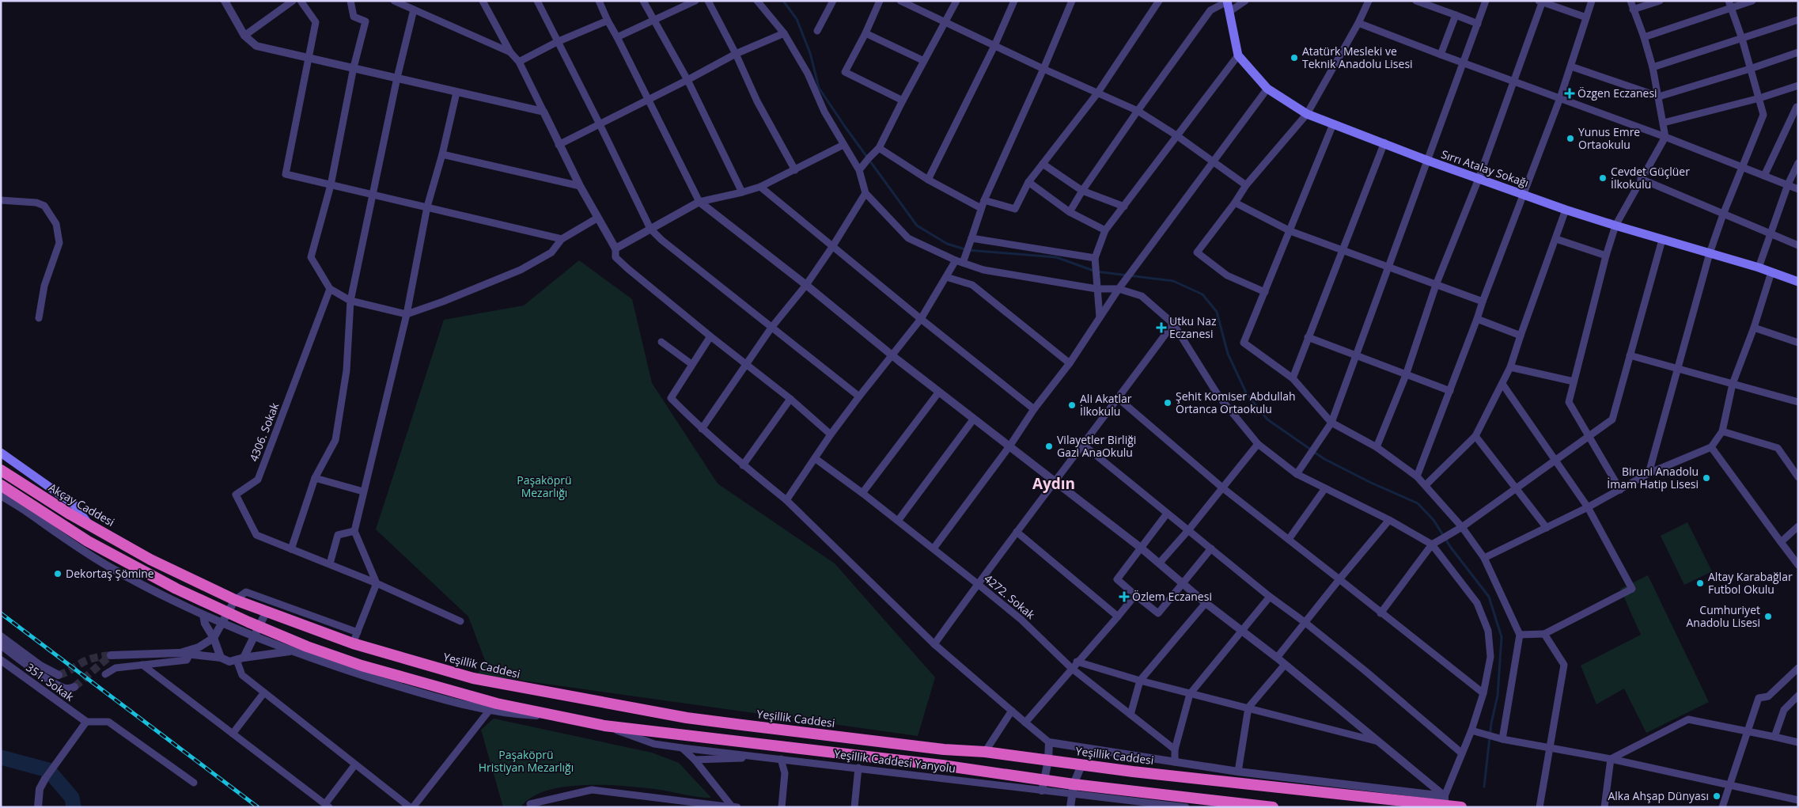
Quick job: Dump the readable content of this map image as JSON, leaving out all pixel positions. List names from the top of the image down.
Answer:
{
  "streets": {
    "highway": ["Akçay Caddesi", "Yeşillik Caddesi"],
    "main road": ["Sırrı Atalay Sokağı"],
    "street": [
      "4306. Sokak",
      "4272. Sokak",
      "351. Sokak",
      "Yeşillik Caddesi Yanyolu"
    ]
  },
  "crossings": [
    ["Akçay Caddesi", "Yeşillik Caddesi"]
  ],
  "districts": ["Aydın"],
  "parks": ["Paşaköprü Mezarlığı", "Paşaköprü Hristiyan Mezarlığı"],
  "places": {
    "other": [
      "Atatürk Mesleki ve Teknik Anadolu Lisesi",
      "Yunus Emre Ortaokulu",
      "Cevdet Güçlüer İlkokulu",
      "Şehit Komiser Abdullah Ortanca Ortaokulu",
      "Ali Akatlar İlkokulu",
      "Vilayetler Birliği Gazi AnaOkulu",
      "Biruni Anadolu İmam Hatip Lisesi",
      "Dekortaş Şömine",
      "Altay Karabağlar Futbol Okulu",
      "Cumhuriyet Anadolu Lisesi",
      "Alka Ahşap Dünyası"
    ],
    "health": ["Özgen Eczanesi", "Utku Naz Eczanesi", "Özlem Eczanesi"]
  }
}
